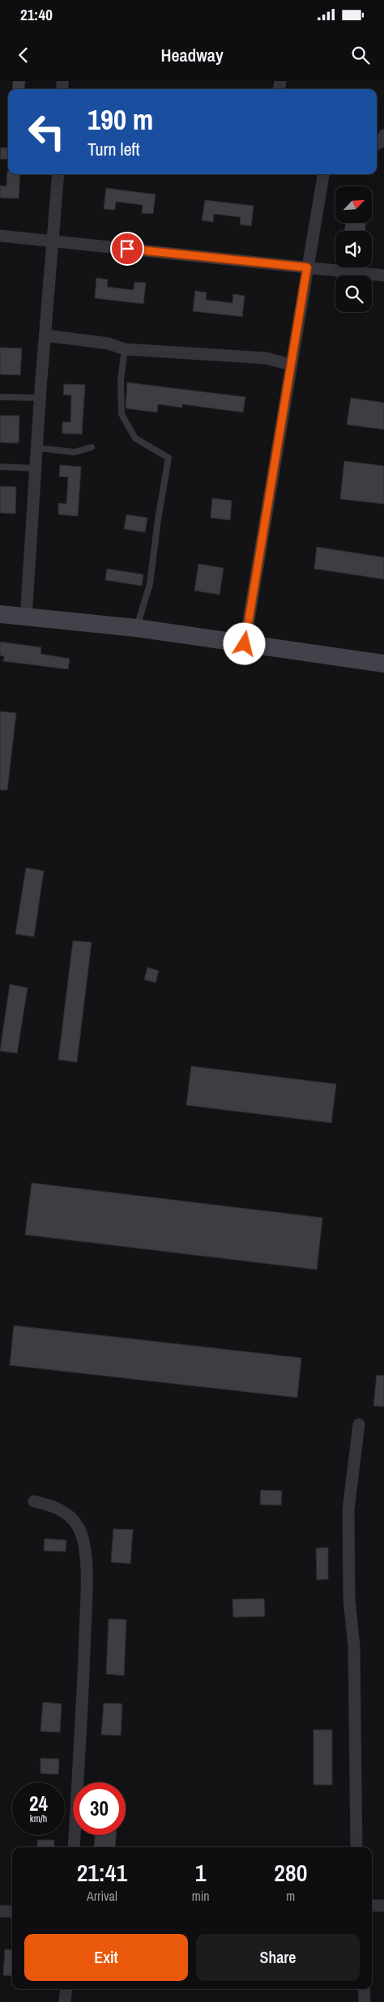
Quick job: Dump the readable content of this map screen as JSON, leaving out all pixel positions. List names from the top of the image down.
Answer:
{
  "north": "top right",
  "page": {
    "status": "21:40",
    "header": "Headway",
    "turn": ["190 m", "Turn left"],
    "speed": "24 km/h",
    "limit": "30",
    "eta": [
      "21:41",
      "Arrival",
      "1",
      "min",
      "280",
      "m"
    ],
    "buttons": ["Exit", "Share"]
  }
}
